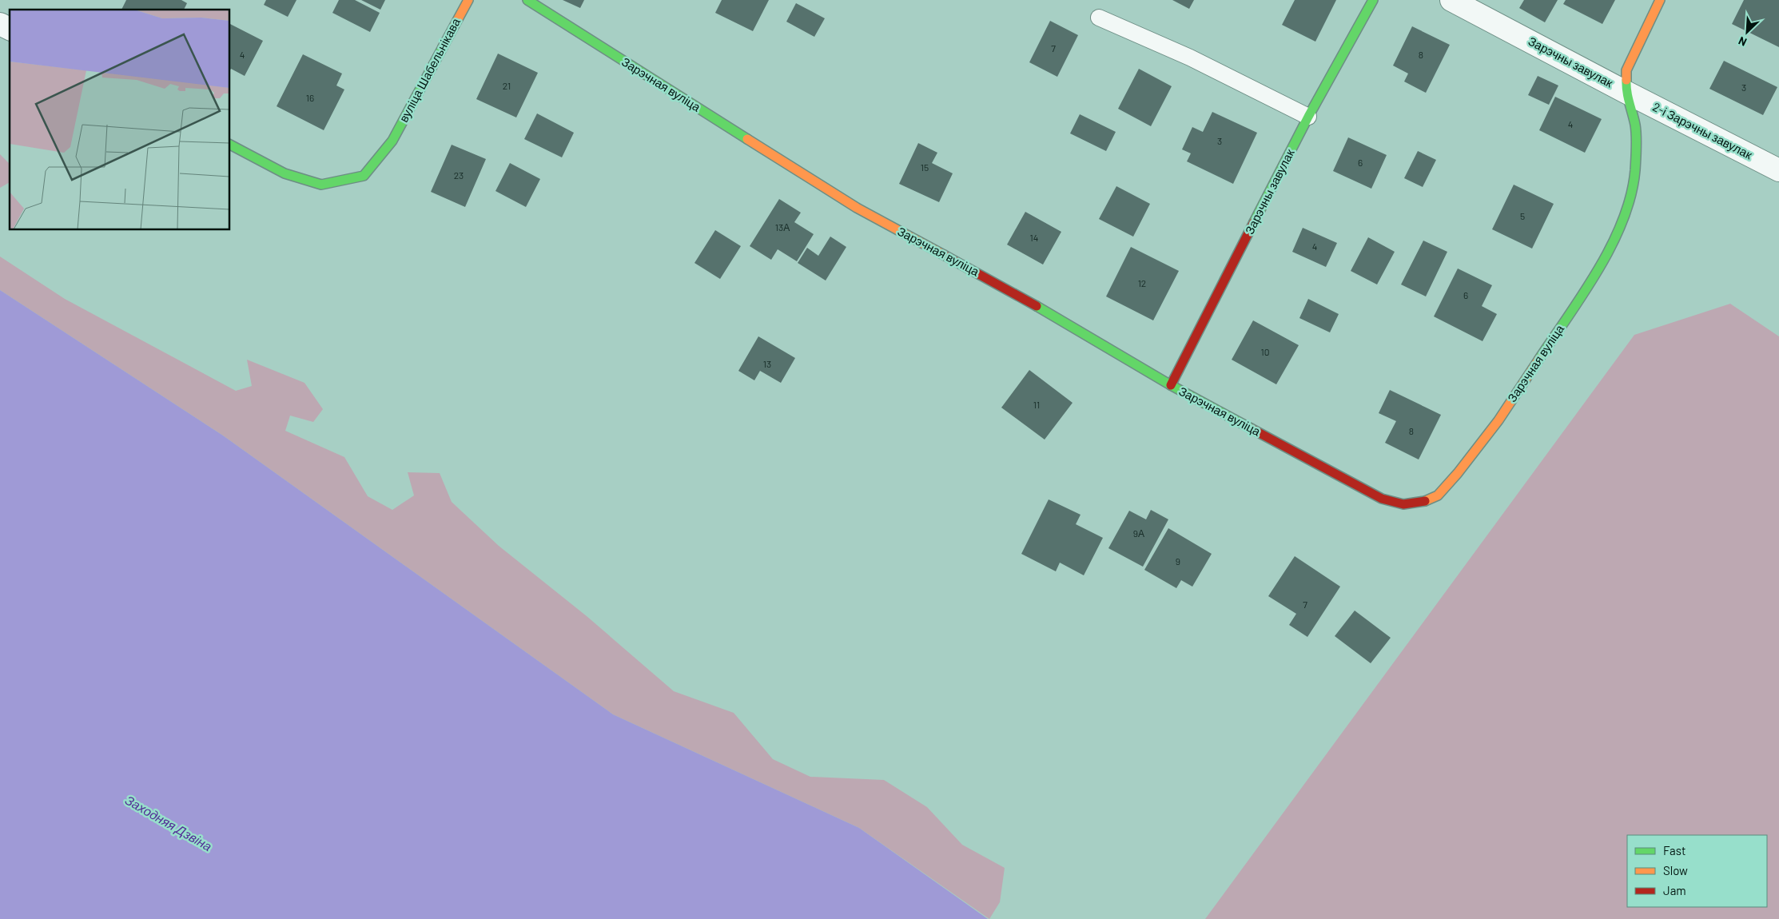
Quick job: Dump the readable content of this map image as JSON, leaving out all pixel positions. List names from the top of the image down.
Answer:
{
  "streets": {
    "street": [
      "Зарэчны завулак",
      "вуліца Шабельнікава",
      "Зарэчная вуліца",
      "2-і Зарэчны завулак"
    ]
  },
  "crossings": [
    ["Зарэчны завулак", "Зарэчная вуліца"],
    ["Зарэчны завулак", "2-і Зарэчны завулак"],
    ["Зарэчная вуліца", "2-і Зарэчны завулак"]
  ],
  "water": ["Заходняя Дзвіна"],
  "house_numbers": [
    "7",
    "4",
    "8",
    "21",
    "3",
    "16",
    "4",
    "3",
    "6",
    "15",
    "23",
    "5",
    "13А",
    "14",
    "4",
    "12",
    "6",
    "10",
    "13",
    "11",
    "8",
    "9А",
    "9",
    "7"
  ],
  "legend": ["Fast", "Slow", "Jam"],
  "north": "bottom left"
}
